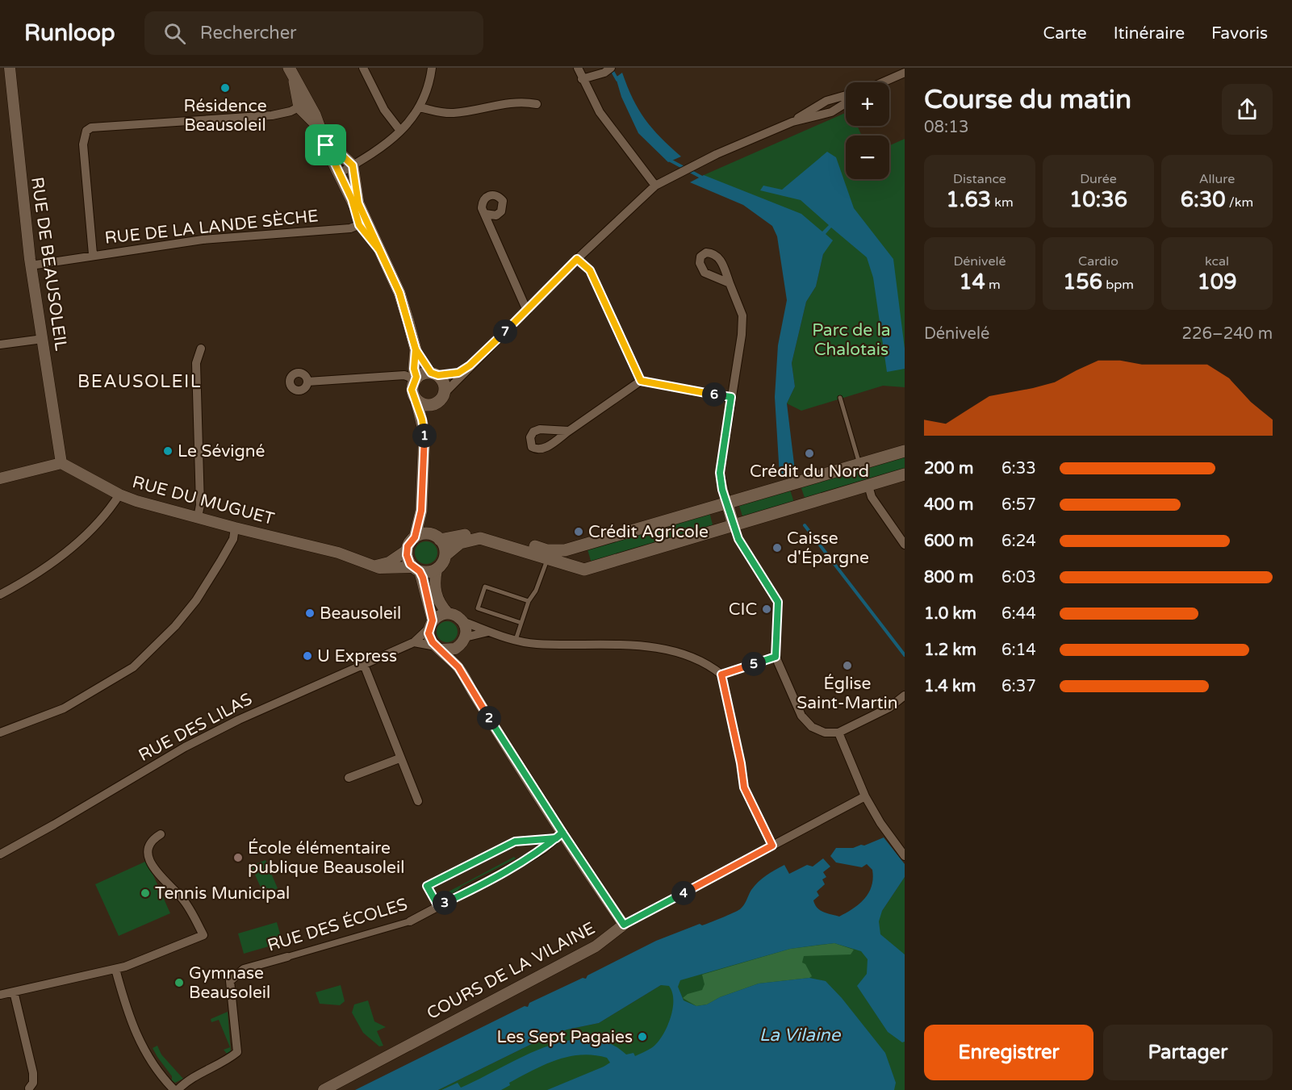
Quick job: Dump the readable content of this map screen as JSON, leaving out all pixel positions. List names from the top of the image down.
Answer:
{
  "streets": {
    "street": [
      "RUE DE LA LANDE SÈCHE",
      "RUE DE BEAUSOLEIL",
      "RUE DU MUGUET",
      "RUE DES LILAS",
      "RUE DES ÉCOLES",
      "COURS DE LA VILAINE"
    ]
  },
  "crossings": [
    ["RUE DE LA LANDE SÈCHE", "RUE DE BEAUSOLEIL"],
    ["RUE DE BEAUSOLEIL", "RUE DU MUGUET"]
  ],
  "districts": ["BEAUSOLEIL"],
  "water": ["La Vilaine"],
  "parks": ["Parc de la Chalotais"],
  "places": [
    "Résidence Beausoleil",
    "Le Sévigné",
    "Crédit du Nord",
    "Crédit Agricole",
    "Caisse d'Épargne",
    "CIC",
    "Beausoleil",
    "U Express",
    "Église Saint-Martin",
    "École élémentaire publique Beausoleil",
    "Tennis Municipal",
    "Gymnase Beausoleil",
    "Les Sept Pagaies"
  ],
  "page": {
    "header": "Runloop",
    "search": "Rechercher",
    "nav": ["Carte", "Itinéraire", "Favoris"],
    "heading": ["Course du matin", "08:13"],
    "map_buttons": ["+", "−"],
    "stats": [
      ["Distance", "1.63 km"],
      ["Durée", "10:36"],
      ["Allure", "6:30 /km"],
      ["Dénivelé", "14 m"],
      ["Cardio", "156 bpm"],
      ["kcal", "109"]
    ],
    "chart": ["Dénivelé", "226–240 m"],
    "pins": [
      "7",
      "6",
      "1",
      "5",
      "2",
      "4",
      "3"
    ],
    "list": [
      {
        "name": "200 m",
        "note": "6:33"
      },
      {
        "name": "400 m",
        "note": "6:57"
      },
      {
        "name": "600 m",
        "note": "6:24"
      },
      {
        "name": "800 m",
        "note": "6:03"
      },
      {
        "name": "1.0 km",
        "note": "6:44"
      },
      {
        "name": "1.2 km",
        "note": "6:14"
      },
      {
        "name": "1.4 km",
        "note": "6:37"
      }
    ],
    "buttons": ["Enregistrer", "Partager"]
  }
}
